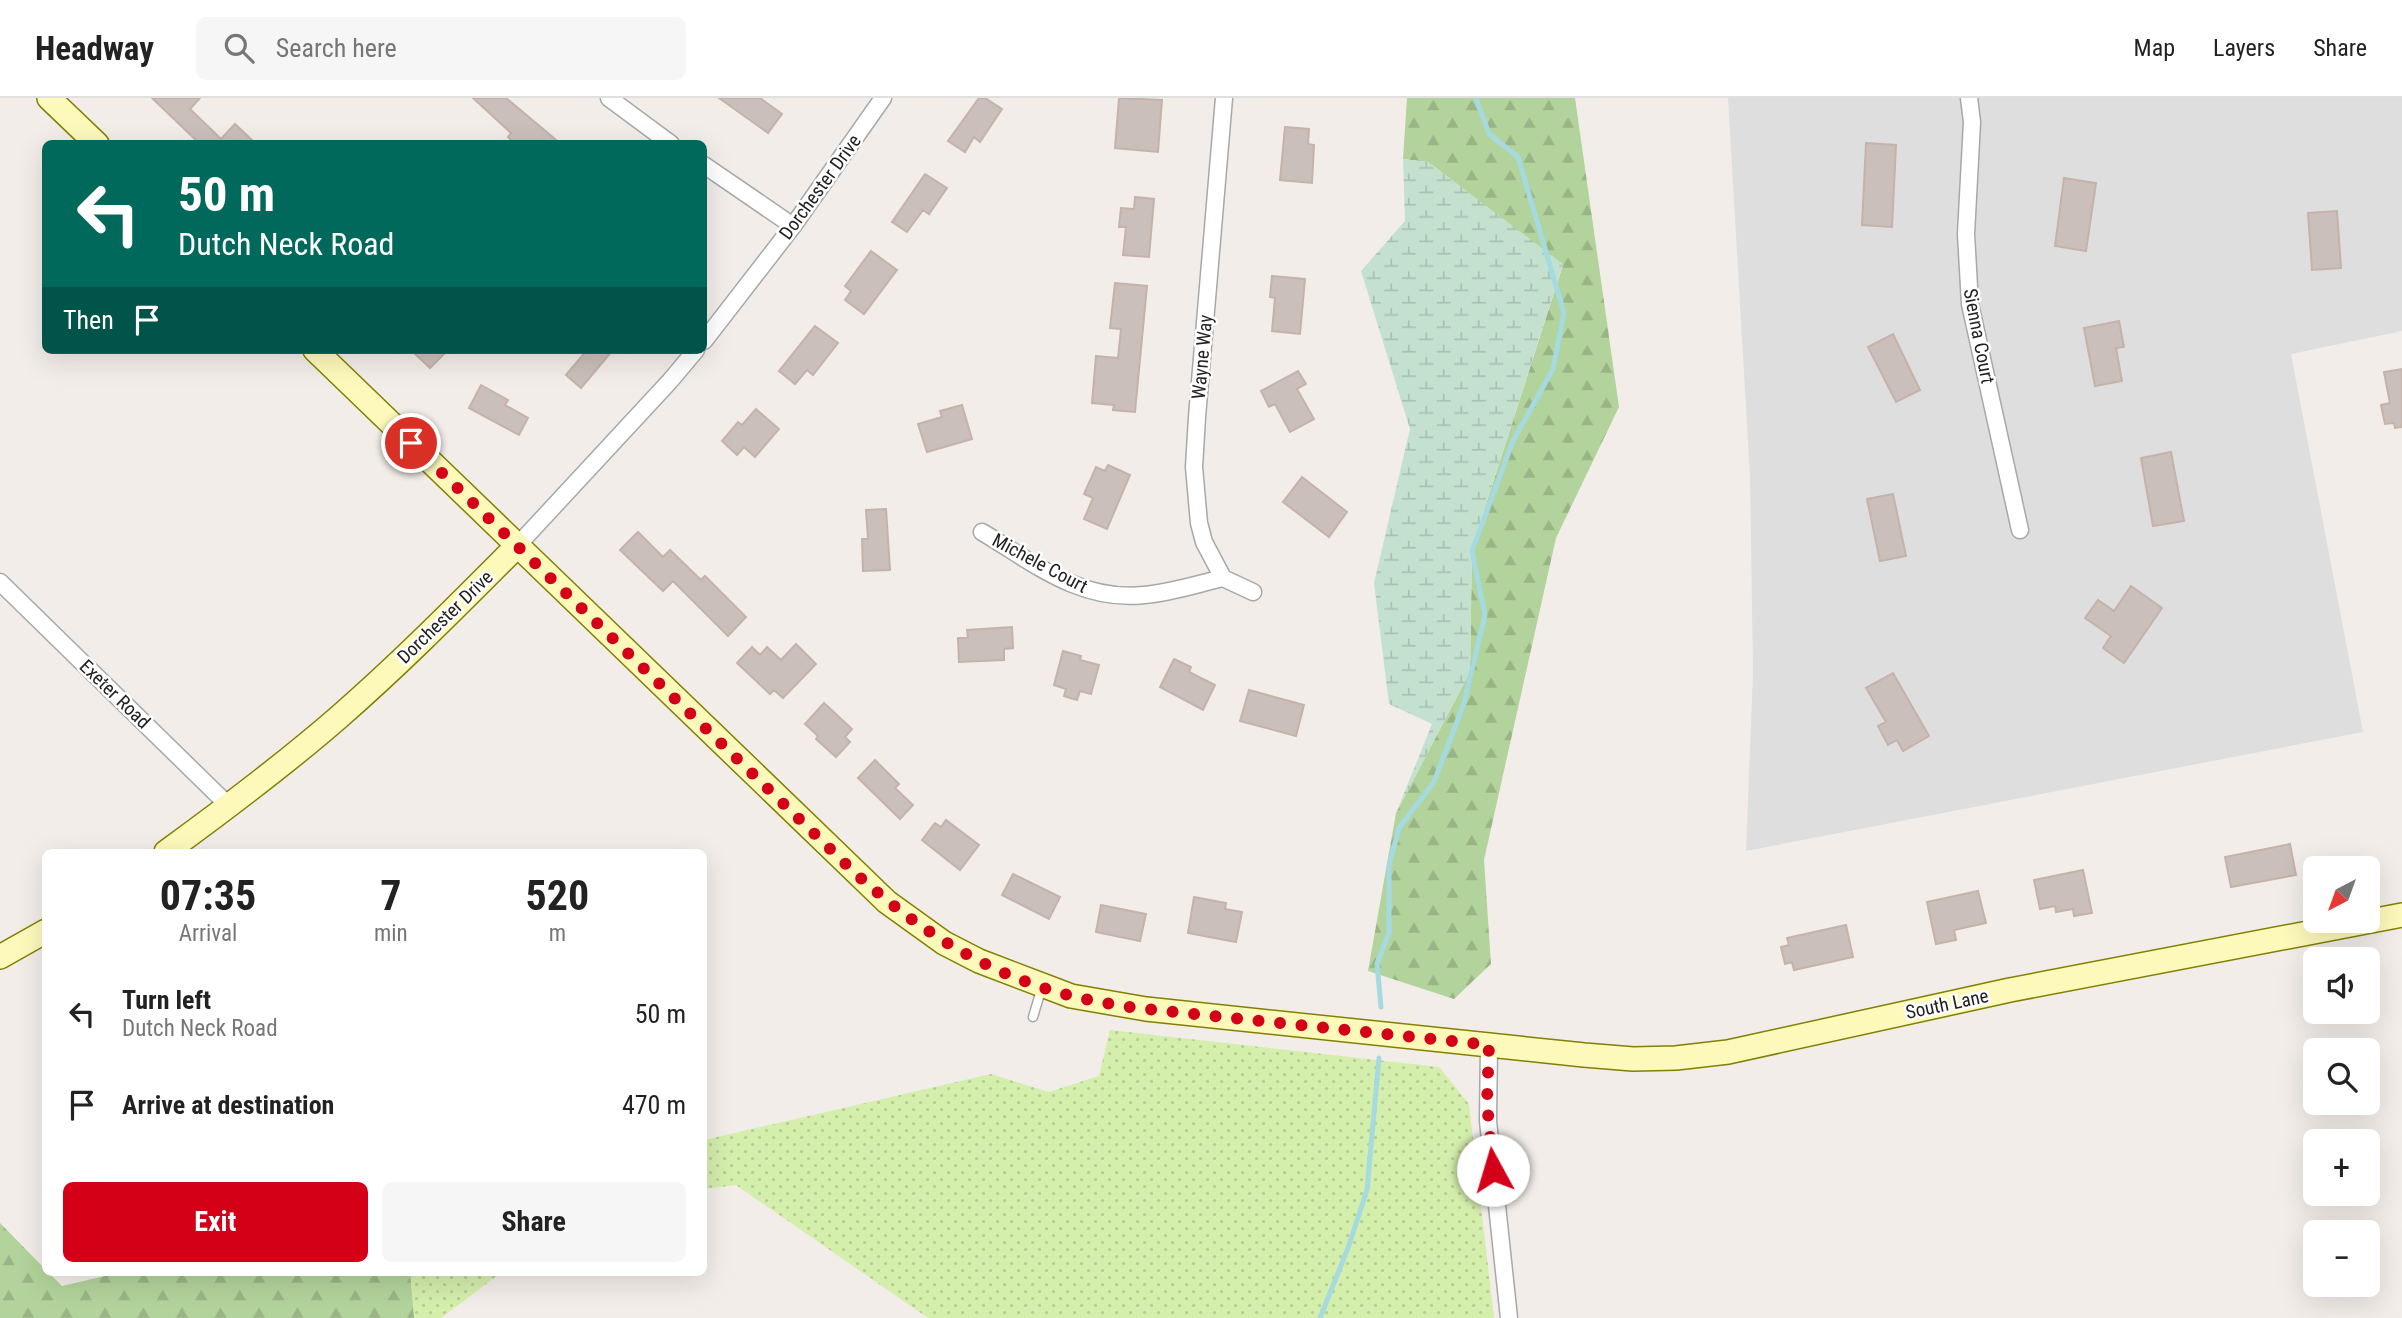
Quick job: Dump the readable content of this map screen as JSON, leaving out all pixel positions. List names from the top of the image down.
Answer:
{
  "streets": {
    "street": [
      "Dorchester Drive",
      "Sienna Court",
      "Wayne Way",
      "Michele Court",
      "Exeter Road",
      "South Lane"
    ]
  },
  "crossings": [
    ["Dorchester Drive", "Exeter Road"],
    ["Dorchester Drive", "South Lane"],
    ["Wayne Way", "Michele Court"]
  ],
  "north": "bottom left",
  "page": {
    "header": "Headway",
    "search": "Search here",
    "nav": ["Map", "Layers", "Share"],
    "turn": ["50 m", "Dutch Neck Road"],
    "then": "Then",
    "eta": [
      "07:35",
      "Arrival",
      "7",
      "min",
      "520",
      "m"
    ],
    "map_buttons": ["+", "−"],
    "list": [
      {
        "name": "Turn left",
        "note": "Dutch Neck Road",
        "value": "50 m"
      },
      {
        "name": "Arrive at destination",
        "value": "470 m"
      }
    ],
    "buttons": ["Exit", "Share"]
  }
}
